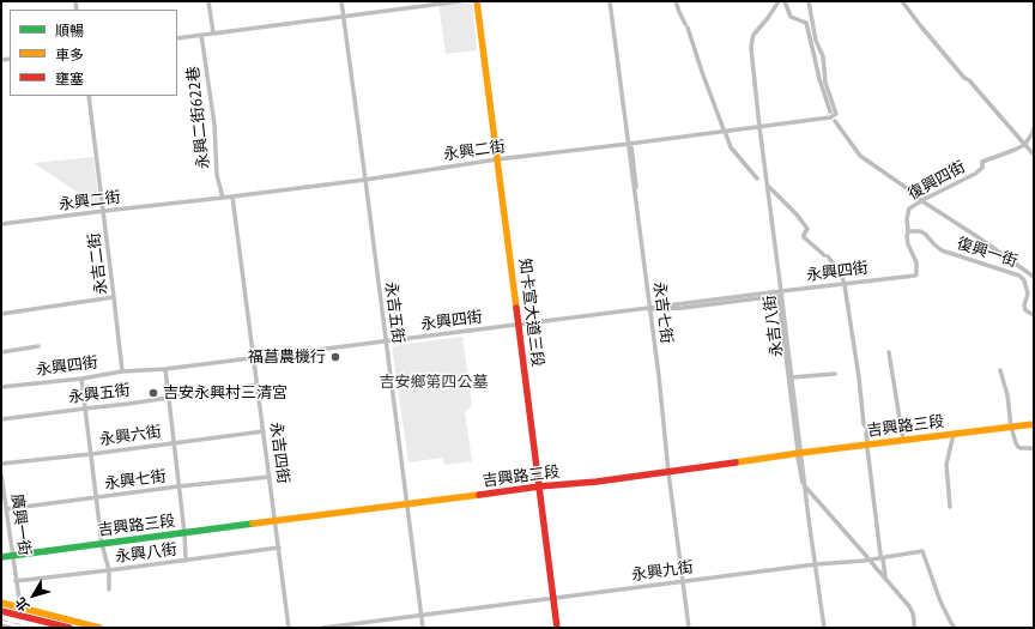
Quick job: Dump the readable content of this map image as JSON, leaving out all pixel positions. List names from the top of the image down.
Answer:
{
  "streets": {
    "street": [
      "永興二街622巷",
      "永興二街",
      "復興四街",
      "復興一街",
      "永吉二街",
      "永興四街",
      "永吉五街",
      "知卡宣大道三段",
      "永吉七街",
      "永吉八街",
      "永興五街",
      "吉興路三段",
      "永興六街",
      "永吉四街",
      "永興七街",
      "廣興一街",
      "永興八街",
      "永興九街"
    ]
  },
  "crossings": [
    ["永興二街622巷", "永興二街"],
    ["永興二街", "永吉二街"],
    ["永興二街", "永吉五街"],
    ["永興二街", "知卡宣大道三段"],
    ["永興二街", "永吉七街"],
    ["永興二街", "永吉八街"],
    ["永興二街", "永吉四街"],
    ["復興四街", "復興一街"],
    ["復興四街", "永興四街"],
    ["永吉二街", "永興四街"],
    ["永興四街", "永吉五街"],
    ["永興四街", "知卡宣大道三段"],
    ["永興四街", "永吉七街"],
    ["永興四街", "永吉八街"],
    ["永興四街", "永吉四街"],
    ["永吉五街", "吉興路三段"],
    ["永吉五街", "永興九街"],
    ["知卡宣大道三段", "吉興路三段"],
    ["知卡宣大道三段", "永興九街"],
    ["永吉七街", "吉興路三段"],
    ["永吉七街", "永興九街"],
    ["永吉八街", "吉興路三段"],
    ["永吉八街", "永興九街"],
    ["永興五街", "永吉四街"],
    ["吉興路三段", "永吉四街"],
    ["吉興路三段", "廣興一街"],
    ["永興六街", "永吉四街"],
    ["永吉四街", "永興七街"],
    ["永吉四街", "永興八街"],
    ["永興七街", "廣興一街"],
    ["廣興一街", "永興八街"]
  ],
  "parks": ["吉安鄉第四公墓"],
  "places": ["福菖農機行", "吉安永興村三清宮"],
  "legend": ["順暢", "車多", "壅塞"],
  "north": "bottom left"
}
